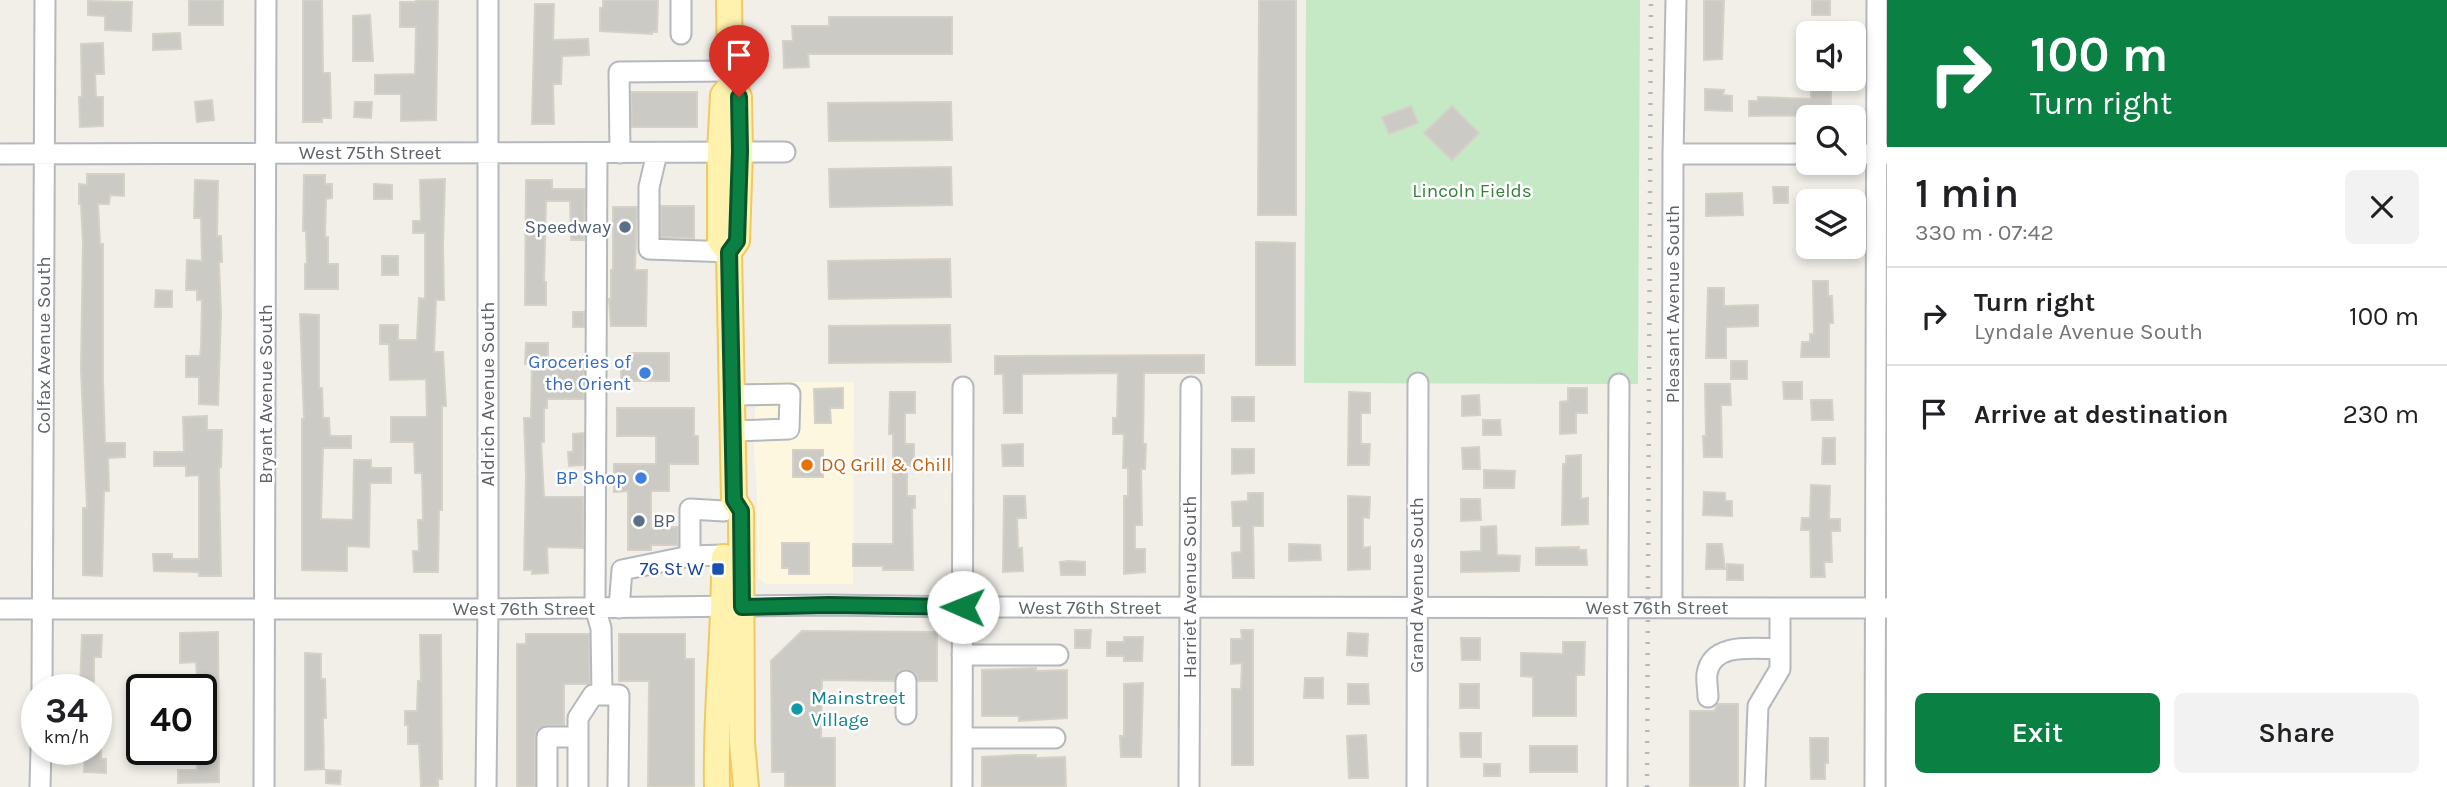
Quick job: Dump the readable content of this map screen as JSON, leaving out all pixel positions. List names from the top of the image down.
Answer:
{
  "streets": {
    "street": [
      "West 75th Street",
      "Pleasant Avenue South",
      "Colfax Avenue South",
      "Bryant Avenue South",
      "Aldrich Avenue South",
      "Grand Avenue South",
      "Harriet Avenue South",
      "West 76th Street"
    ]
  },
  "crossings": [
    ["West 75th Street", "Colfax Avenue South"],
    ["West 75th Street", "Bryant Avenue South"],
    ["West 75th Street", "Aldrich Avenue South"],
    ["Pleasant Avenue South", "West 76th Street"],
    ["Colfax Avenue South", "West 76th Street"],
    ["Bryant Avenue South", "West 76th Street"],
    ["Aldrich Avenue South", "West 76th Street"],
    ["Grand Avenue South", "West 76th Street"],
    ["Harriet Avenue South", "West 76th Street"]
  ],
  "parks": ["Lincoln Fields"],
  "places": {
    "other": [
      "Speedway",
      "Groceries of the Orient",
      "DQ Grill & Chill",
      "BP Shop",
      "BP",
      "Mainstreet Village"
    ],
    "transit": ["76 St W"]
  },
  "page": {
    "turn": ["100 m", "Turn right"],
    "heading": ["1 min", "330 m · 07:42"],
    "list": [
      {
        "name": "Turn right",
        "note": "Lyndale Avenue South",
        "value": "100 m"
      },
      {
        "name": "Arrive at destination",
        "value": "230 m"
      }
    ],
    "speed": "34 km/h",
    "limit": "40",
    "buttons": ["Exit", "Share"]
  }
}
